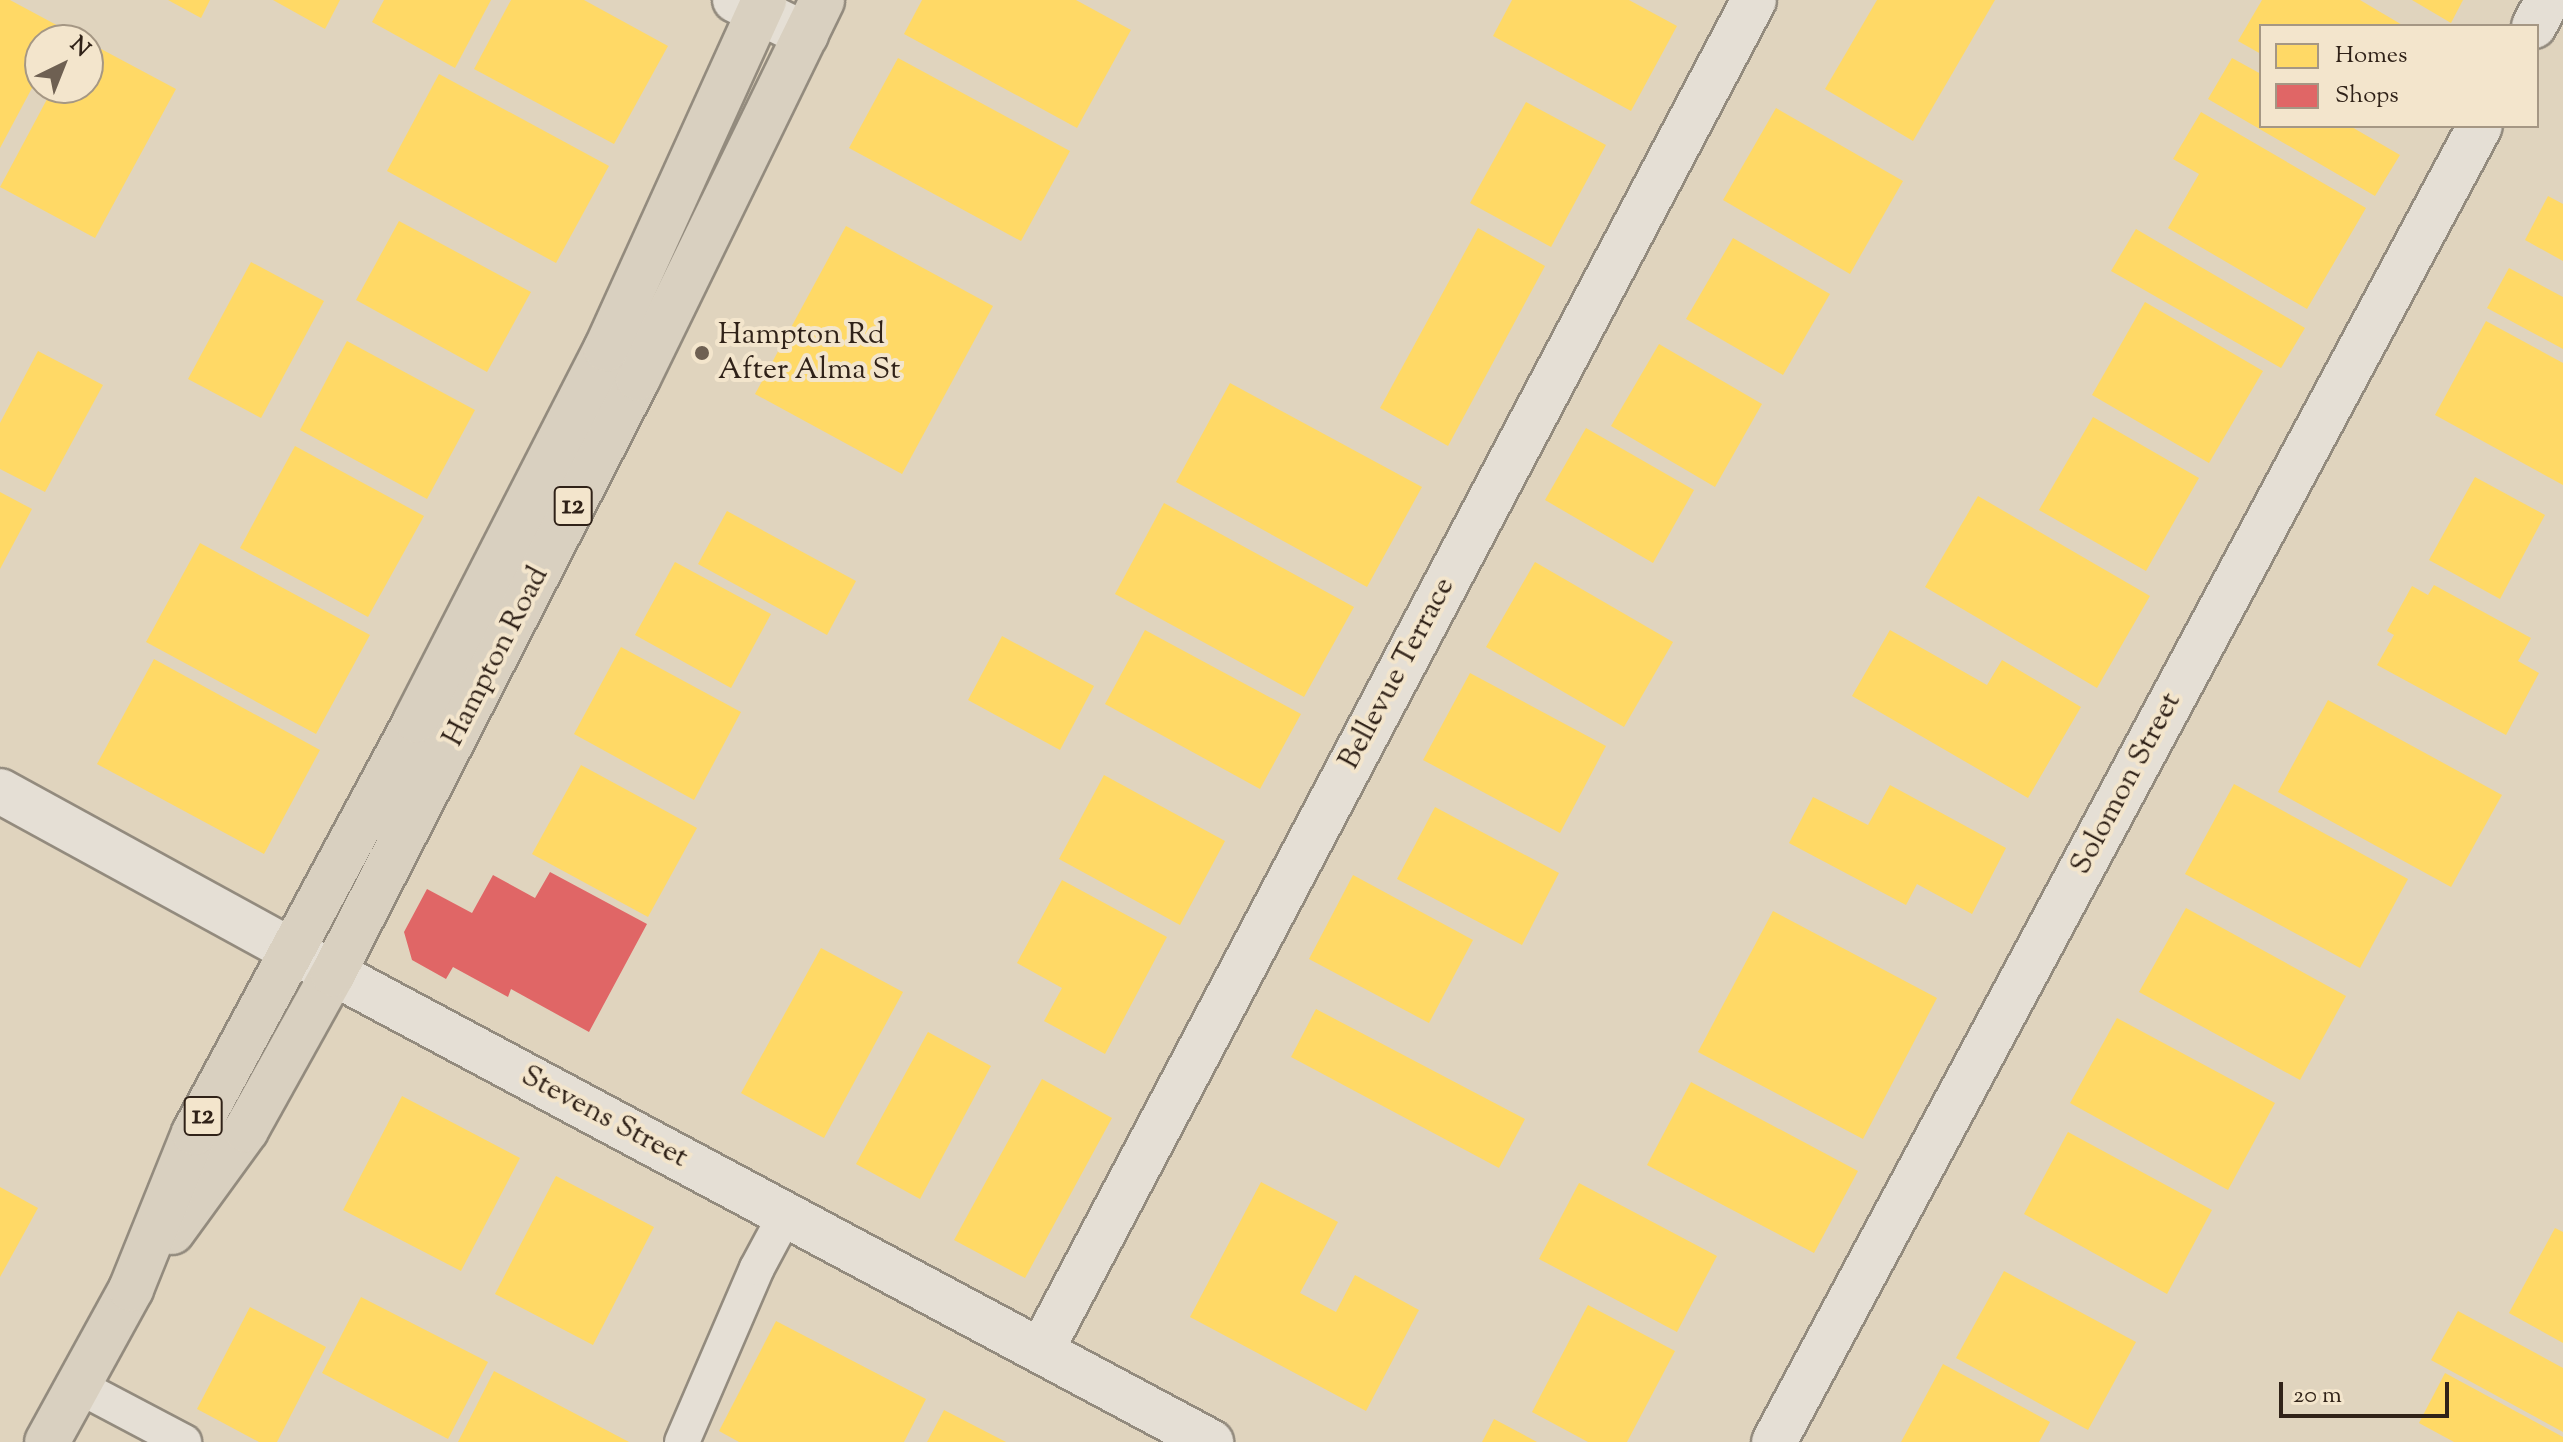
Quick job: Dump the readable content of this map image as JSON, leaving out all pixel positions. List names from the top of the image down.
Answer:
{
  "streets": {
    "main road": ["12", "Hampton Road"],
    "street": ["Bellevue Terrace", "Solomon Street", "Stevens Street"]
  },
  "crossings": [
    ["Hampton Road", "Stevens Street"],
    ["Bellevue Terrace", "Stevens Street"]
  ],
  "places": ["Hampton Rd After Alma St"],
  "legend": ["Homes", "Shops"],
  "scale_bar": "20 m",
  "north": "top right"
}
